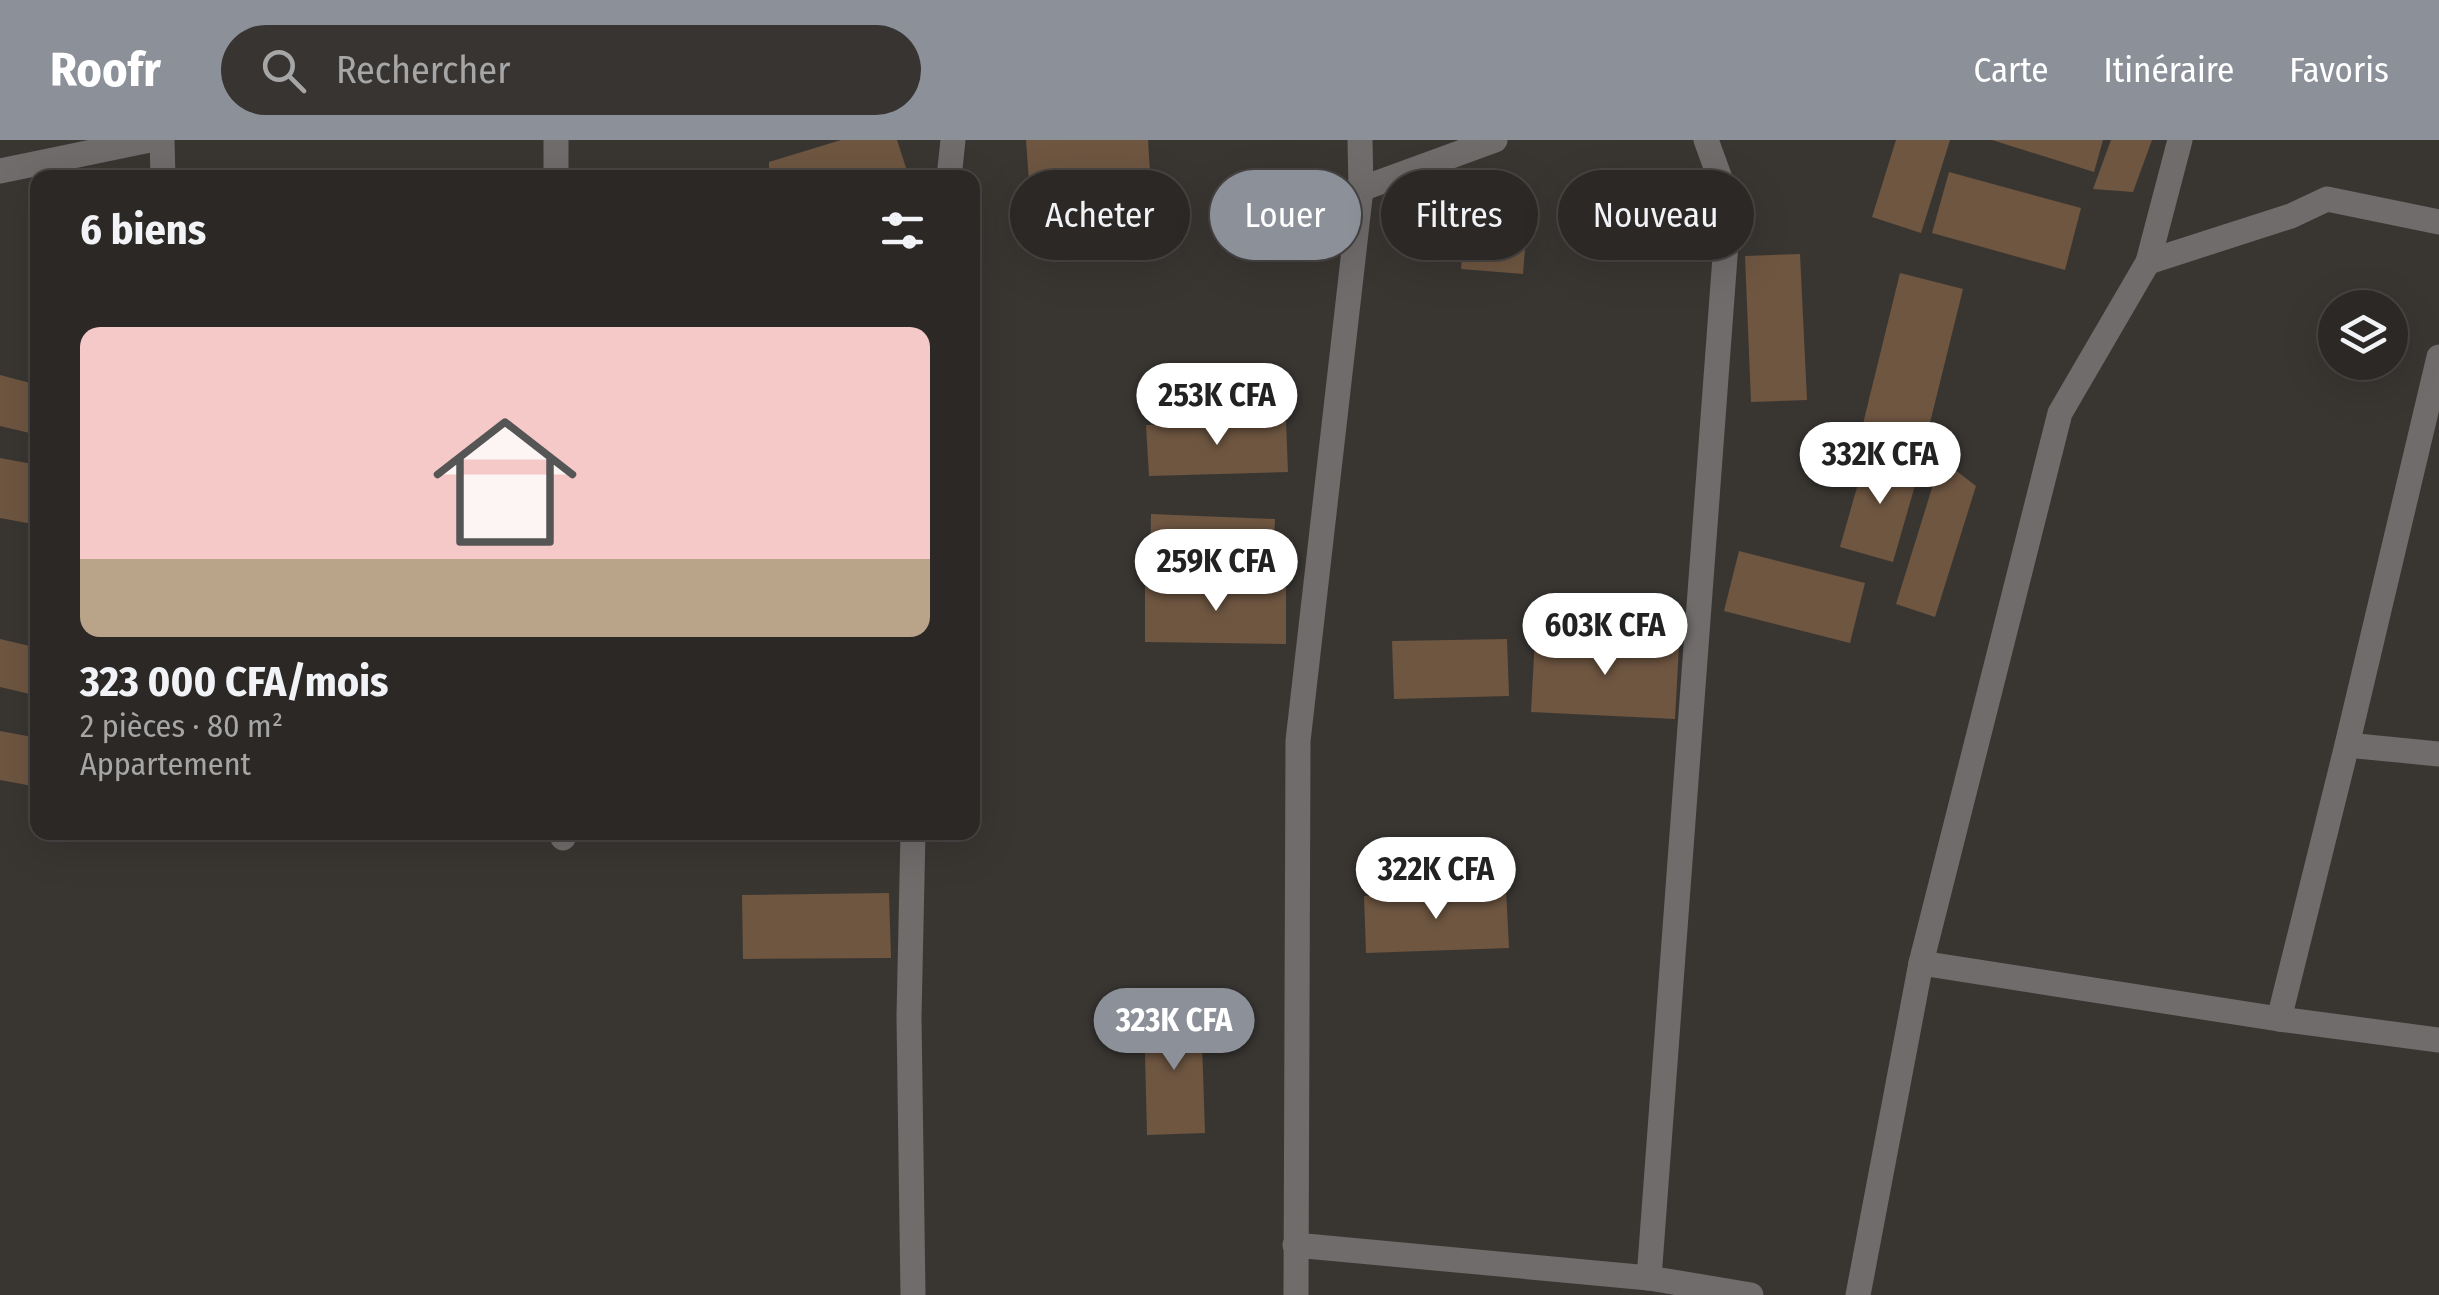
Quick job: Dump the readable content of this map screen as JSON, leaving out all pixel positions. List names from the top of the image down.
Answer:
{
  "page": {
    "header": "Roofr",
    "search": "Rechercher",
    "nav": ["Carte", "Itinéraire", "Favoris"],
    "chip": [
      "Acheter",
      "Louer",
      "Filtres",
      "Nouveau"
    ],
    "heading": "6 biens",
    "list": [
      {
        "name": "323 000 CFA/mois",
        "note": "2 pièces · 80 m² · Appartement"
      }
    ],
    "price": [
      "253K CFA",
      "332K CFA",
      "259K CFA",
      "603K CFA",
      "322K CFA",
      "323K CFA"
    ]
  }
}
